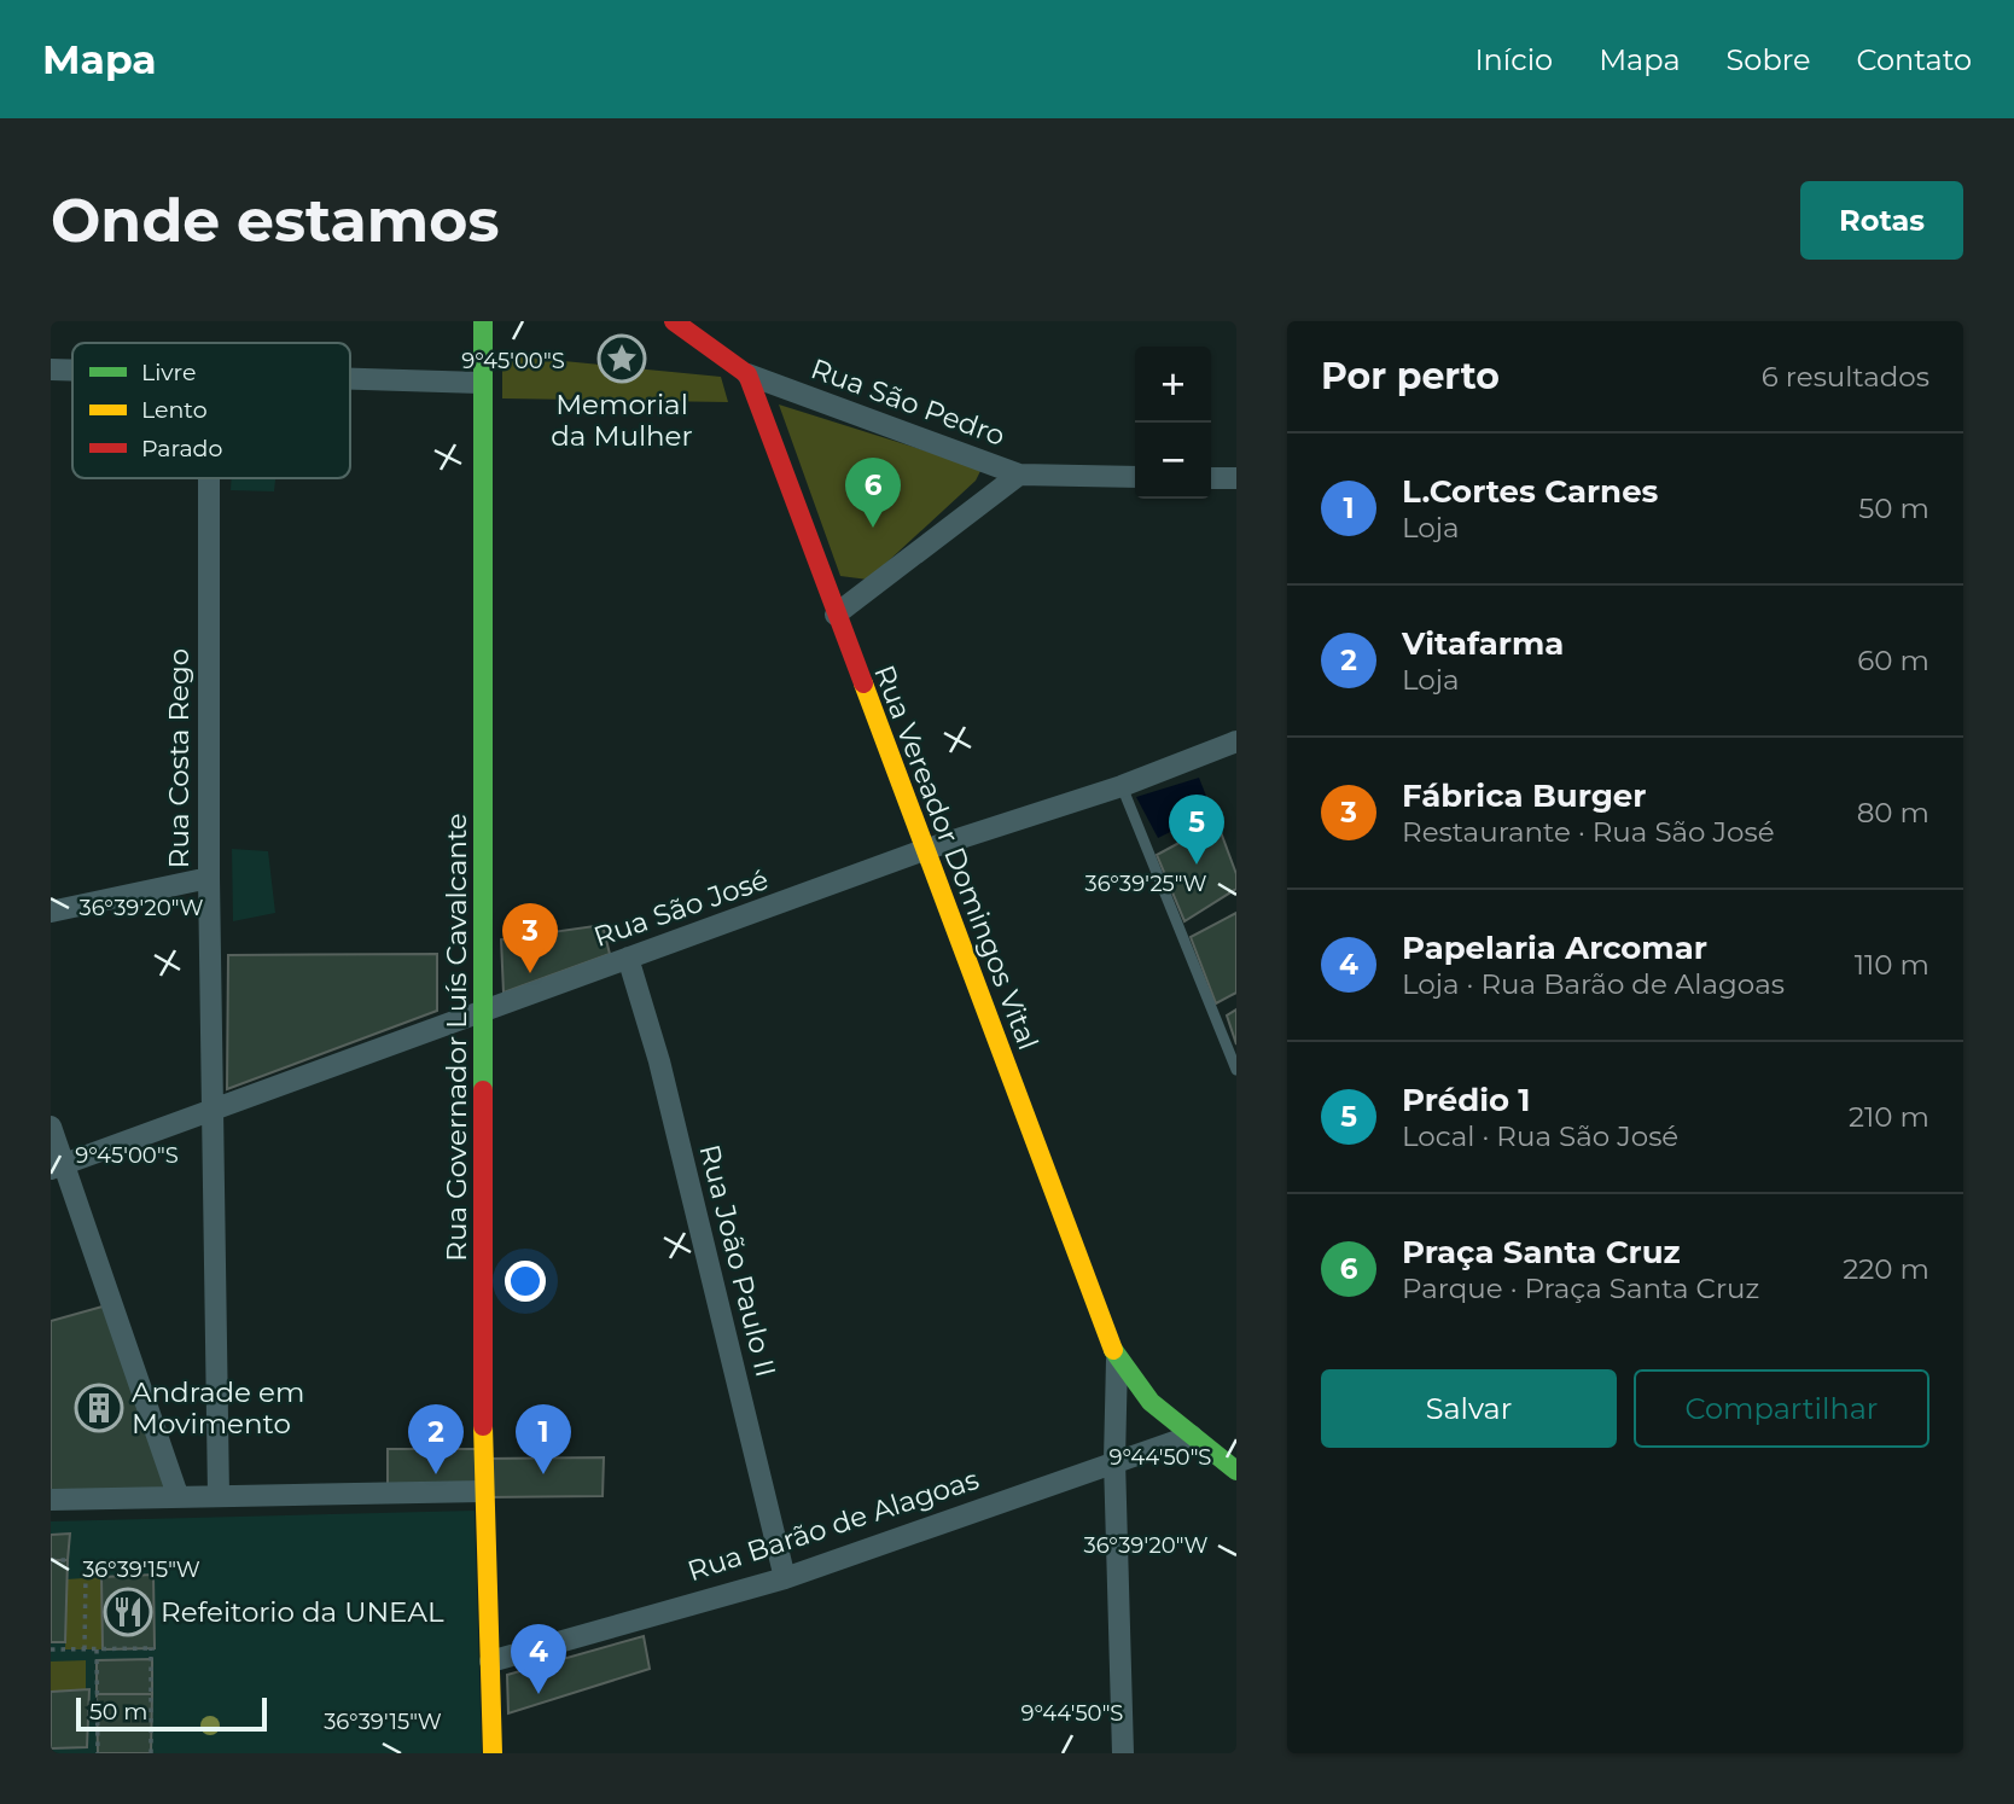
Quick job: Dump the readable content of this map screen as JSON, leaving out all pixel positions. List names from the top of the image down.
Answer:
{
  "streets": {
    "street": [
      "Rua São Pedro",
      "Rua Costa Rego",
      "Rua Vereador Domingos Vital",
      "Rua São José",
      "Rua Governador Luís Cavalcante",
      "Rua João Paulo II",
      "Rua Barão de Alagoas"
    ]
  },
  "crossings": [
    ["Rua São Pedro", "Rua Vereador Domingos Vital"],
    ["Rua Costa Rego", "Rua São José"],
    ["Rua Vereador Domingos Vital", "Rua São José"],
    ["Rua Vereador Domingos Vital", "Rua Barão de Alagoas"],
    ["Rua São José", "Rua Governador Luís Cavalcante"],
    ["Rua São José", "Rua João Paulo II"],
    ["Rua Governador Luís Cavalcante", "Rua Barão de Alagoas"],
    ["Rua João Paulo II", "Rua Barão de Alagoas"]
  ],
  "places": {
    "place": ["Memorial da Mulher"],
    "building": ["Andrade em Movimento"],
    "restaurant": ["Refeitorio da UNEAL"]
  },
  "legend": ["Livre", "Lento", "Parado"],
  "scale_bar": "50 m",
  "page": {
    "header": "Mapa",
    "nav": [
      "Início",
      "Mapa",
      "Sobre",
      "Contato"
    ],
    "buttons": [
      "Rotas",
      ["Salvar", "Compartilhar"]
    ],
    "title": "Onde estamos",
    "heading": ["Por perto", "6 resultados"],
    "map_buttons": ["+", "−"],
    "list": [
      {
        "mark": "1",
        "name": "L.Cortes Carnes",
        "note": "Loja",
        "value": "50 m"
      },
      {
        "mark": "2",
        "name": "Vitafarma",
        "note": "Loja",
        "value": "60 m"
      },
      {
        "mark": "3",
        "name": "Fábrica Burger",
        "note": "Restaurante · Rua São José",
        "value": "80 m"
      },
      {
        "mark": "4",
        "name": "Papelaria Arcomar",
        "note": "Loja · Rua Barão de Alagoas",
        "value": "110 m"
      },
      {
        "mark": "5",
        "name": "Prédio 1",
        "note": "Local · Rua São José",
        "value": "210 m"
      },
      {
        "mark": "6",
        "name": "Praça Santa Cruz",
        "note": "Parque · Praça Santa Cruz",
        "value": "220 m"
      }
    ],
    "pins": [
      "6",
      "5",
      "3",
      "1",
      "2",
      "4"
    ],
    "scale": "50 m"
  },
  "coordinates": [
    "9°45'00\"S",
    "36°39'25\"W",
    "36°39'20\"W",
    "9°44'50\"S",
    "36°39'15\"W"
  ]
}
